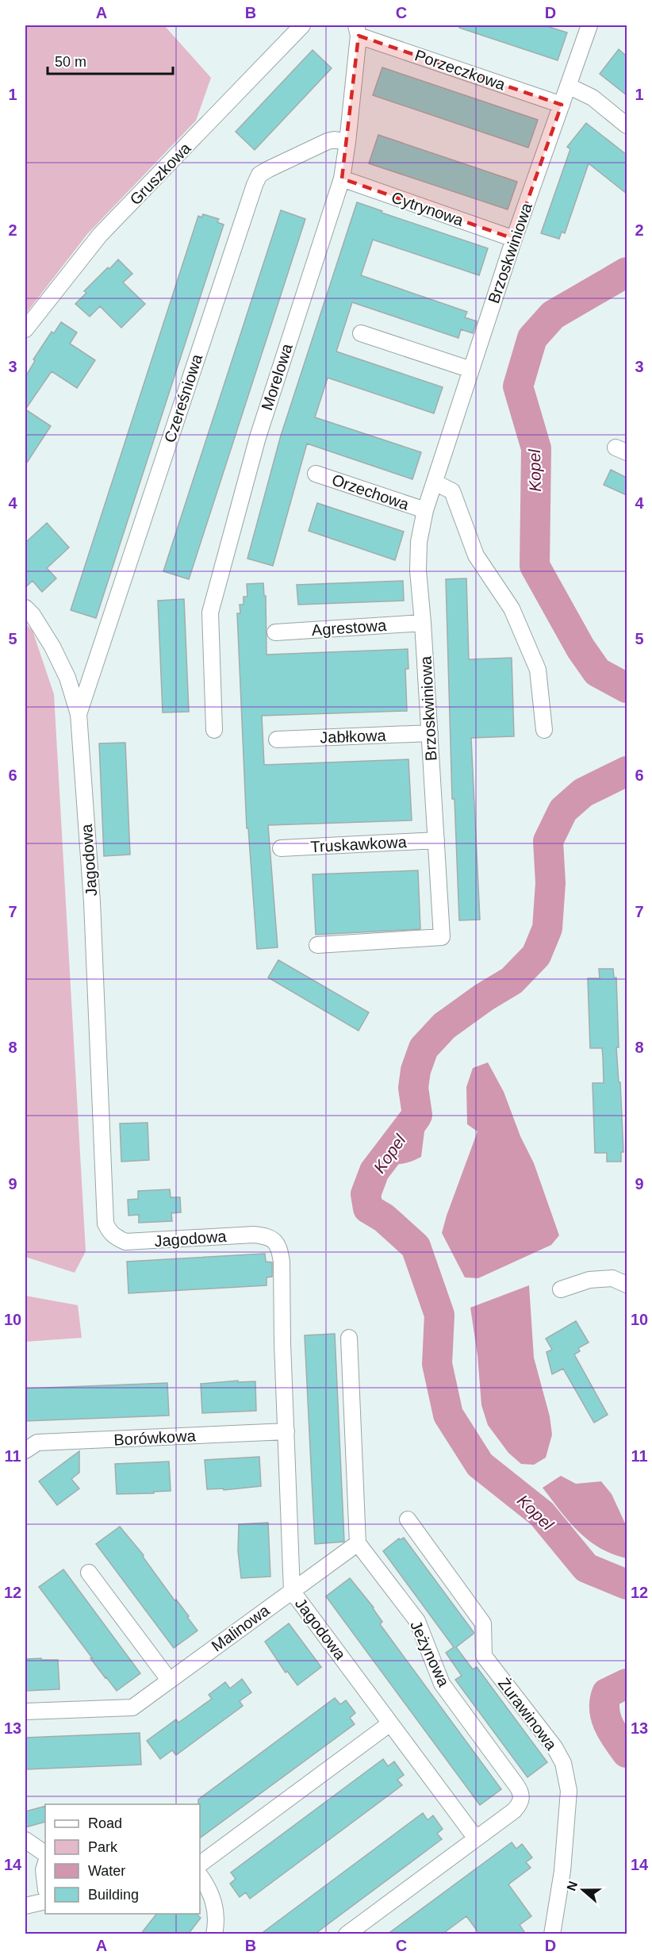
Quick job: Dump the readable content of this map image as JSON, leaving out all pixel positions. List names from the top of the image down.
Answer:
{
  "streets": {
    "street": [
      "Porzeczkowa",
      "Gruszkowa",
      "Cytrynowa",
      "Brzoskwiniowa",
      "Morelowa",
      "Czereśniowa",
      "Orzechowa",
      "Agrestowa",
      "Jabłkowa",
      "Truskawkowa",
      "Jagodowa",
      "Borówkowa",
      "Malinowa",
      "Jeżynowa",
      "Żurawinowa"
    ]
  },
  "crossings": [
    ["Porzeczkowa", "Brzoskwiniowa"],
    ["Porzeczkowa", "Morelowa"],
    ["Cytrynowa", "Brzoskwiniowa"],
    ["Cytrynowa", "Morelowa"],
    ["Brzoskwiniowa", "Orzechowa"],
    ["Brzoskwiniowa", "Agrestowa"],
    ["Brzoskwiniowa", "Jabłkowa"],
    ["Brzoskwiniowa", "Truskawkowa"],
    ["Morelowa", "Czereśniowa"],
    ["Czereśniowa", "Jagodowa"],
    ["Jagodowa", "Borówkowa"],
    ["Jagodowa", "Malinowa"],
    ["Jagodowa", "Jeżynowa"],
    ["Malinowa", "Jeżynowa"]
  ],
  "water": ["Kopel"],
  "legend": [
    "Road",
    "Park",
    "Water",
    "Building"
  ],
  "scale_bar": "50 m",
  "north": "left",
  "grid": {
    "columns": [
      "A",
      "B",
      "C",
      "D"
    ],
    "rows": [
      "1",
      "2",
      "3",
      "4",
      "5",
      "6",
      "7",
      "8",
      "9",
      "10",
      "11",
      "12",
      "13",
      "14"
    ]
  }
}
